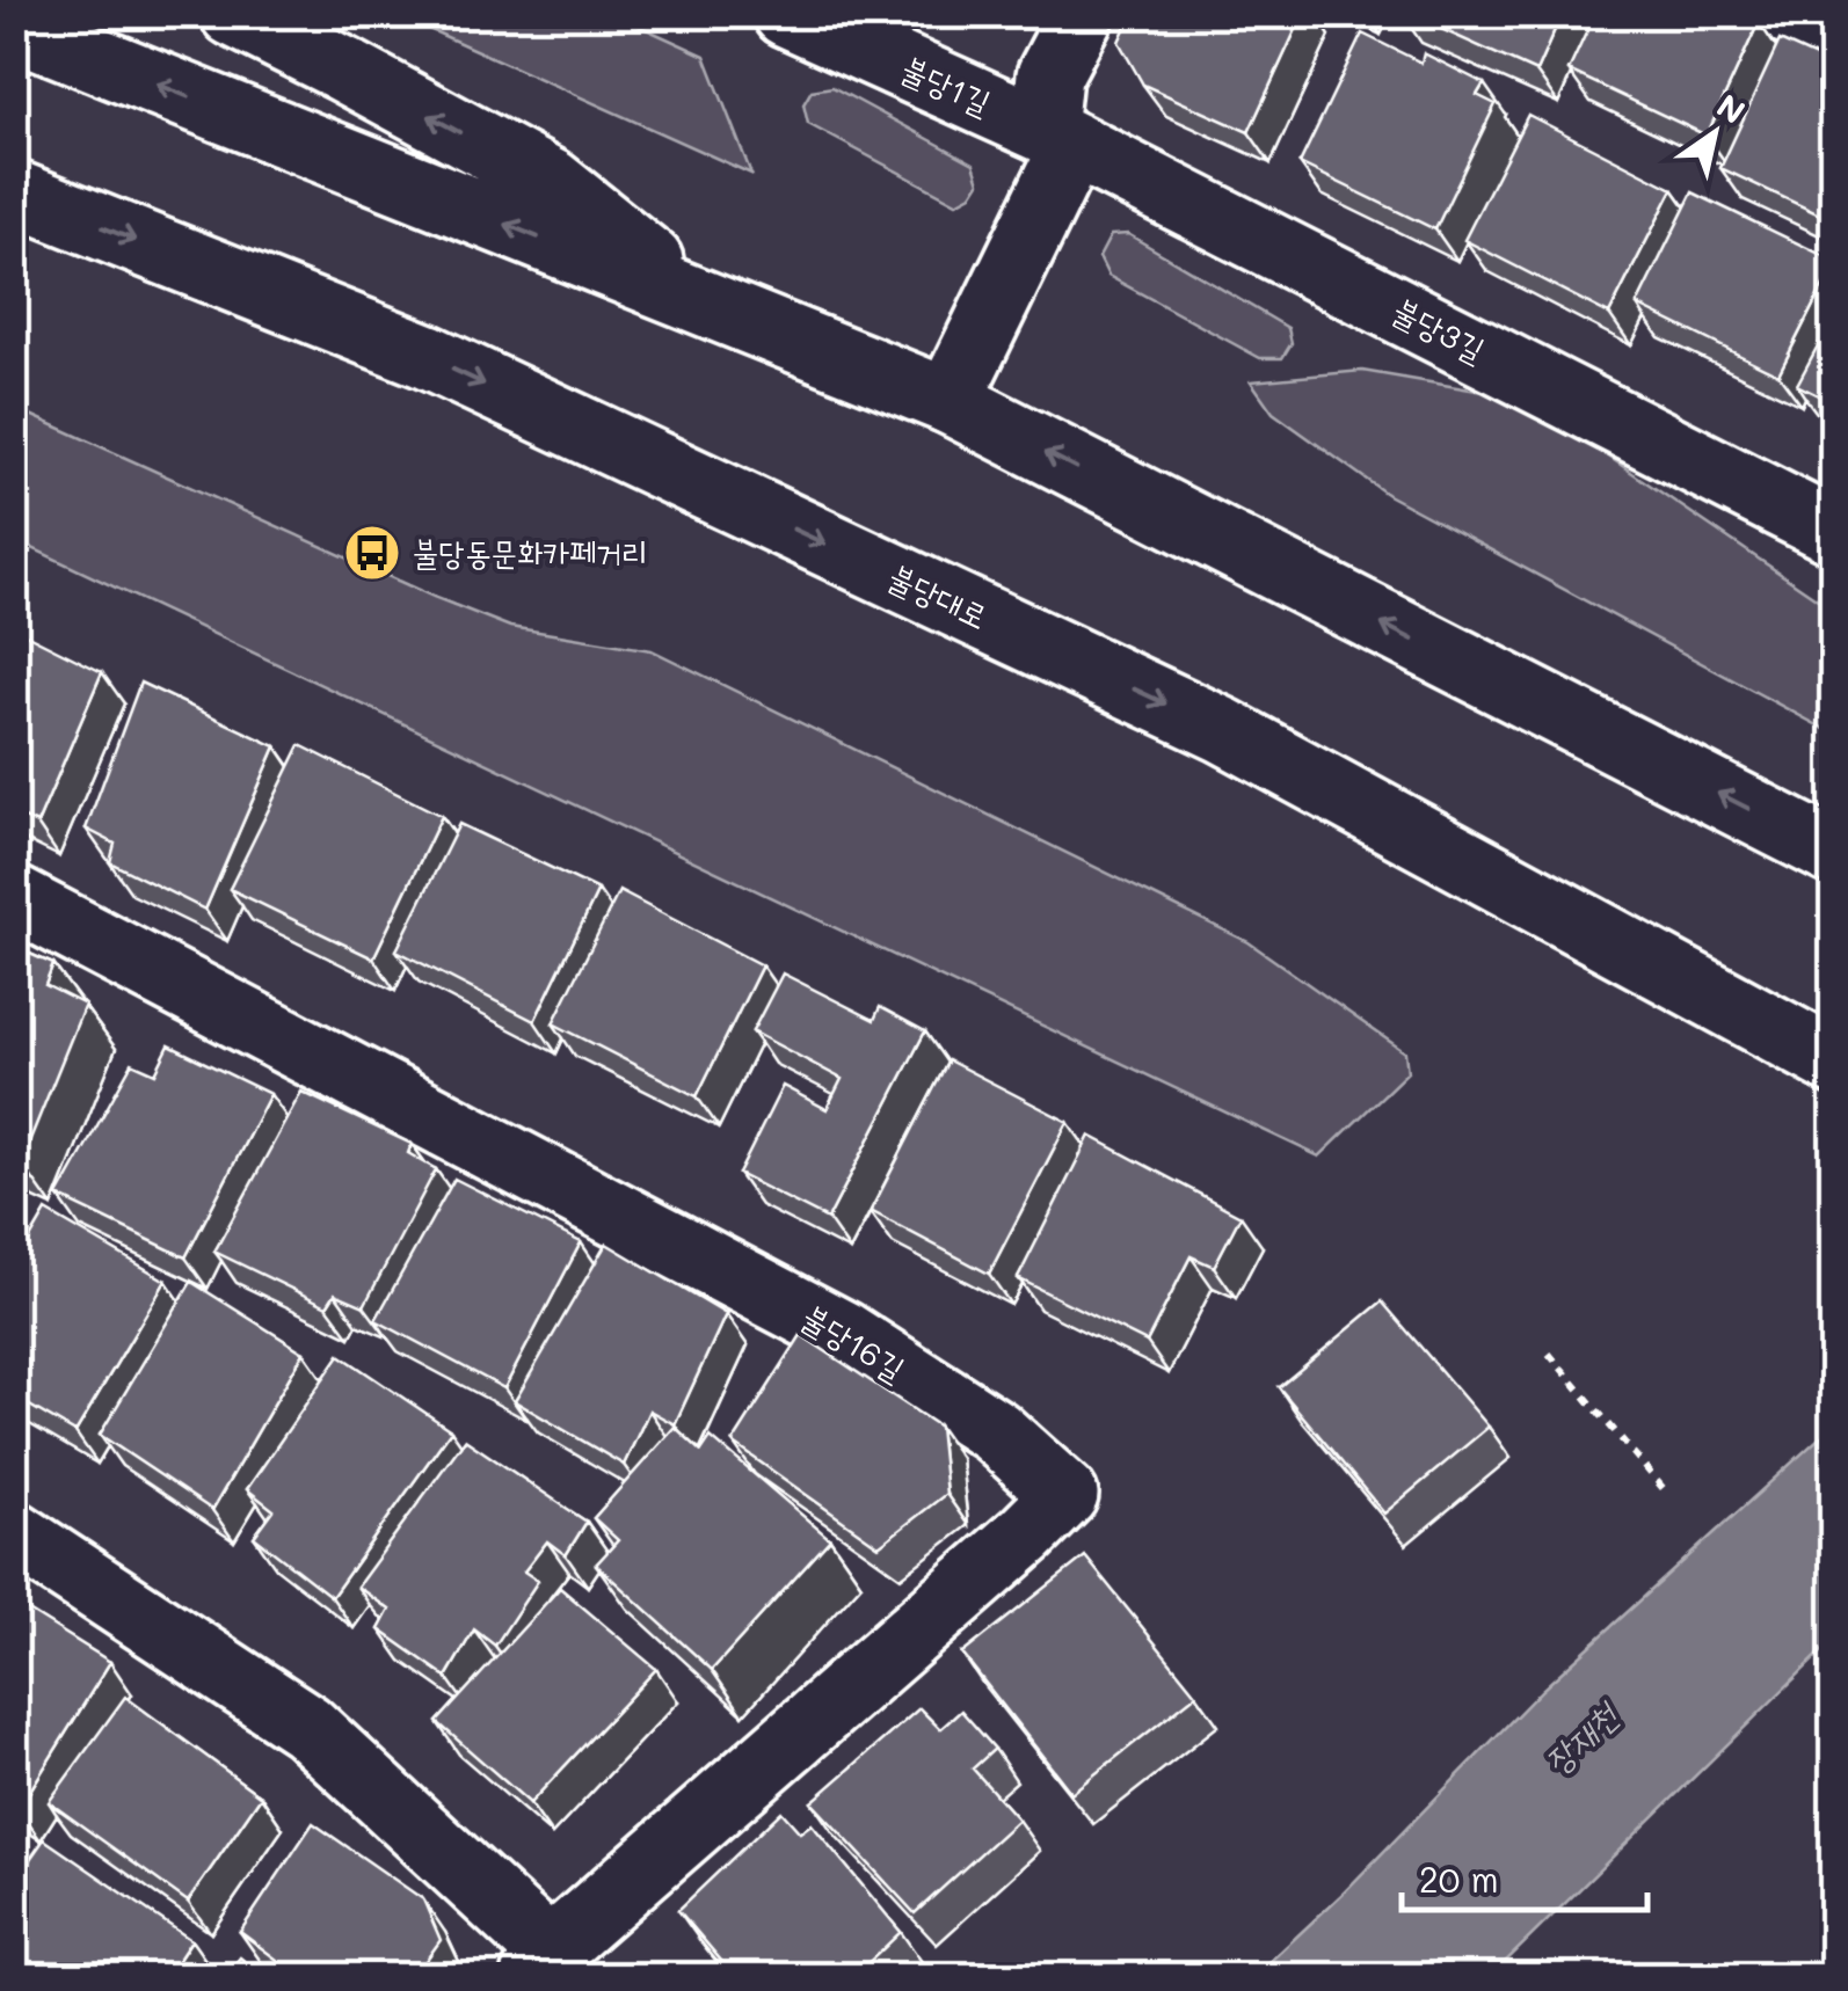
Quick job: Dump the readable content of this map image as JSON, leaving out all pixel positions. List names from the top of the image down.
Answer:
{
  "streets": {
    "main road": [
      "불당1길",
      "불당3길",
      "불당대로",
      "불당16길"
    ]
  },
  "crossings": [
    ["불당1길", "불당3길"]
  ],
  "water": ["장재천"],
  "places": {
    "bus stop": ["불당동문화카페거리"]
  },
  "scale_bar": "20 m",
  "north": "top right"
}
